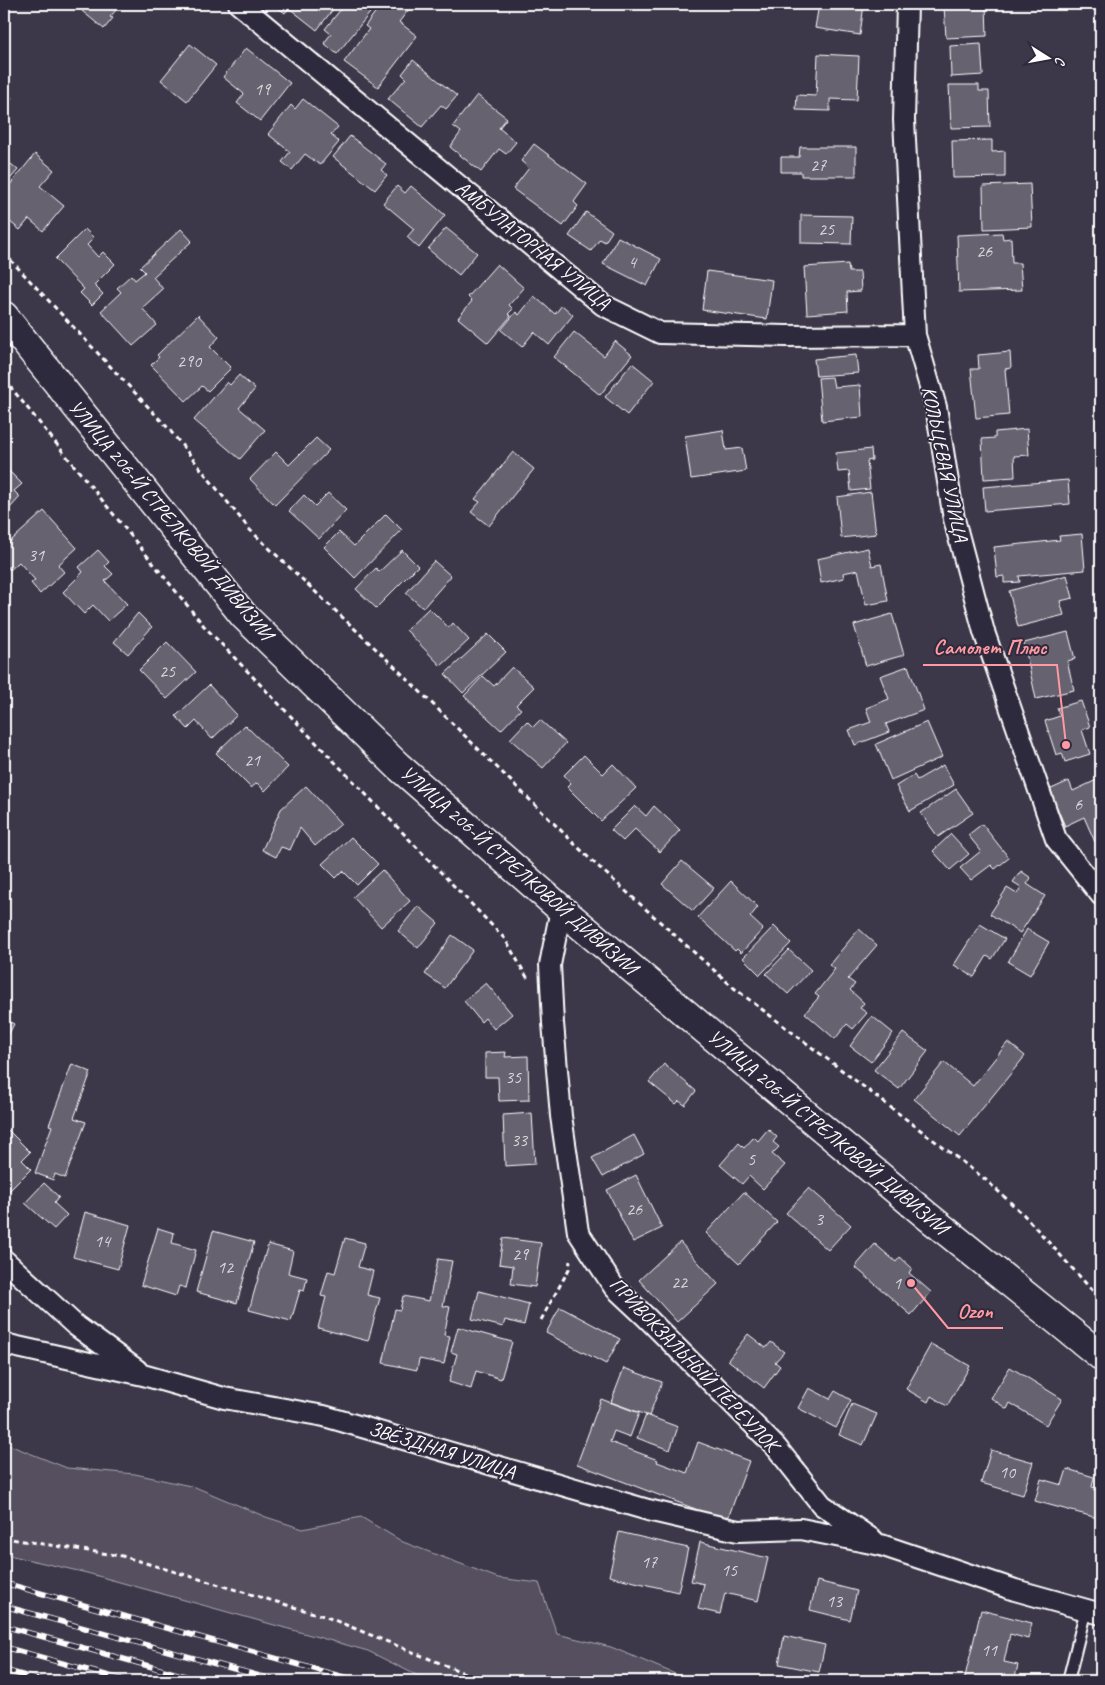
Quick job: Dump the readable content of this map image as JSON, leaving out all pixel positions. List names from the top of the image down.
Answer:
{
  "streets": {
    "main road": ["УЛИЦА 206-Й СТРЕЛКОВОЙ ДИВИЗИИ"],
    "street": [
      "АМБУЛАТОРНАЯ УЛИЦА",
      "КОЛЬЦЕВАЯ УЛИЦА",
      "ПРИВОКЗАЛЬНЫЙ ПЕРЕУЛОК",
      "ЗВЁЗДНАЯ УЛИЦА"
    ]
  },
  "crossings": [
    ["АМБУЛАТОРНАЯ УЛИЦА", "КОЛЬЦЕВАЯ УЛИЦА"],
    ["УЛИЦА 206-Й СТРЕЛКОВОЙ ДИВИЗИИ", "ПРИВОКЗАЛЬНЫЙ ПЕРЕУЛОК"],
    ["ПРИВОКЗАЛЬНЫЙ ПЕРЕУЛОК", "ЗВЁЗДНАЯ УЛИЦА"]
  ],
  "places": ["Самолет Плюс", "Ozon"],
  "house_numbers": [
    "19",
    "27",
    "25",
    "26",
    "4",
    "290",
    "31",
    "25",
    "21",
    "6",
    "35",
    "33",
    "5",
    "26",
    "3",
    "14",
    "29",
    "12",
    "22",
    "1",
    "10",
    "17",
    "15",
    "13",
    "11"
  ],
  "north": "right"
}
